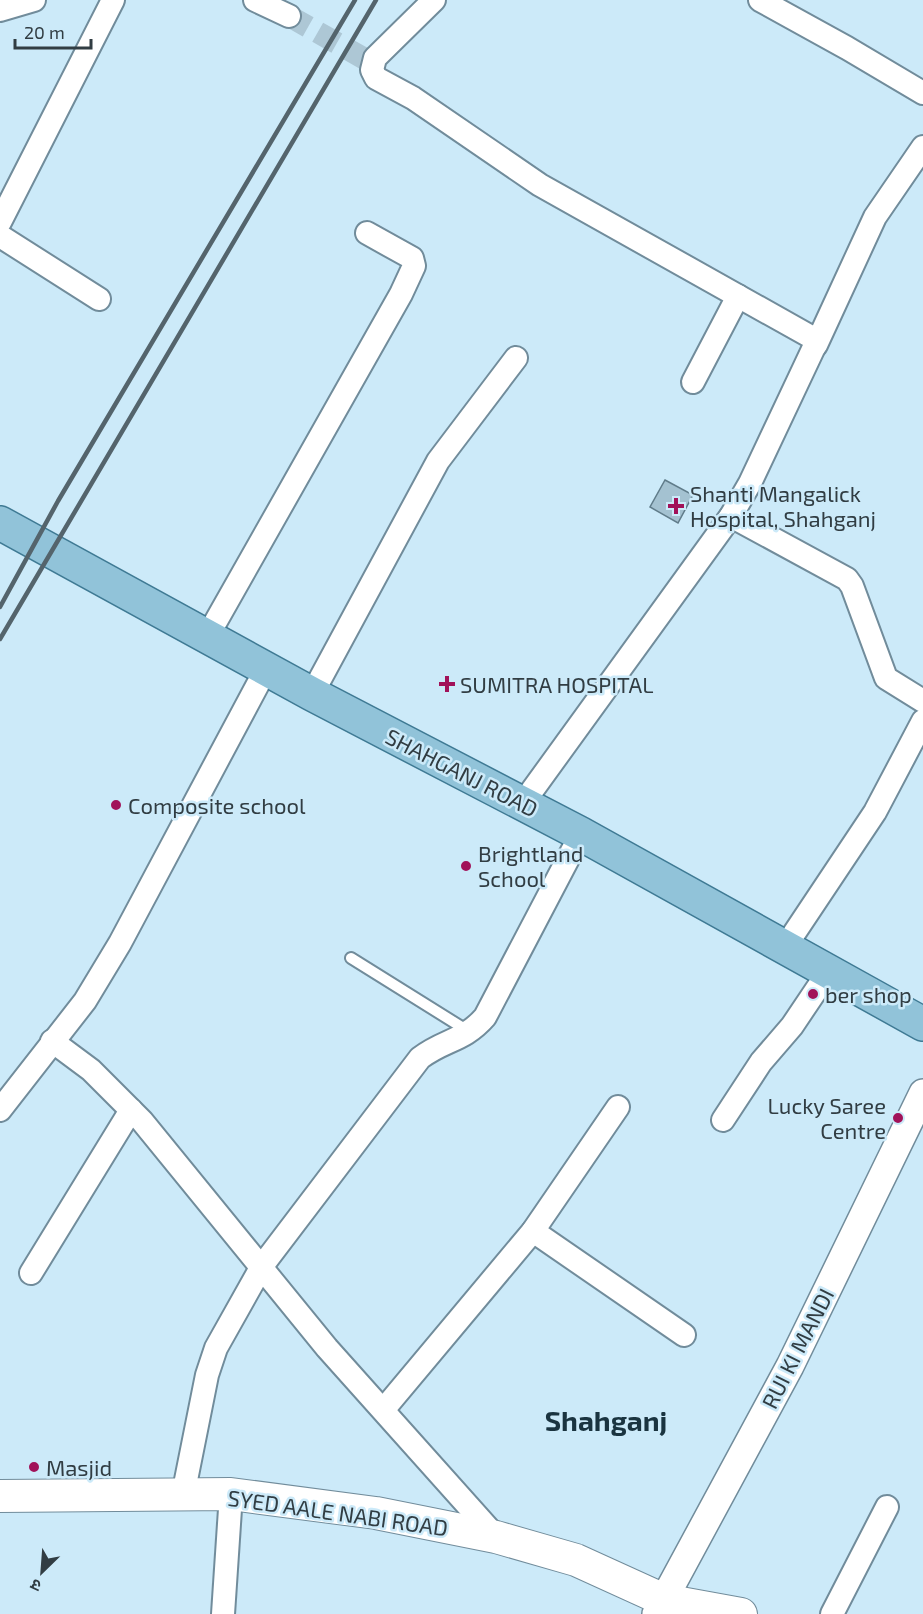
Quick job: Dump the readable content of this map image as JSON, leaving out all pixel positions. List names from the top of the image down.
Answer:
{
  "streets": {
    "main road": ["SHAHGANJ ROAD", "SYED AALE NABI ROAD"],
    "street": ["RUI KI MANDI"]
  },
  "crossings": [
    ["RUI KI MANDI", "SYED AALE NABI ROAD"]
  ],
  "districts": ["Shahganj"],
  "places": {
    "health": ["Shanti Mangalick Hospital, Shahganj", "SUMITRA HOSPITAL"],
    "other": [
      "Composite school",
      "Brightland School",
      "ber shop",
      "Lucky Saree Centre",
      "Masjid"
    ]
  },
  "scale_bar": "20 m",
  "north": "bottom left"
}
